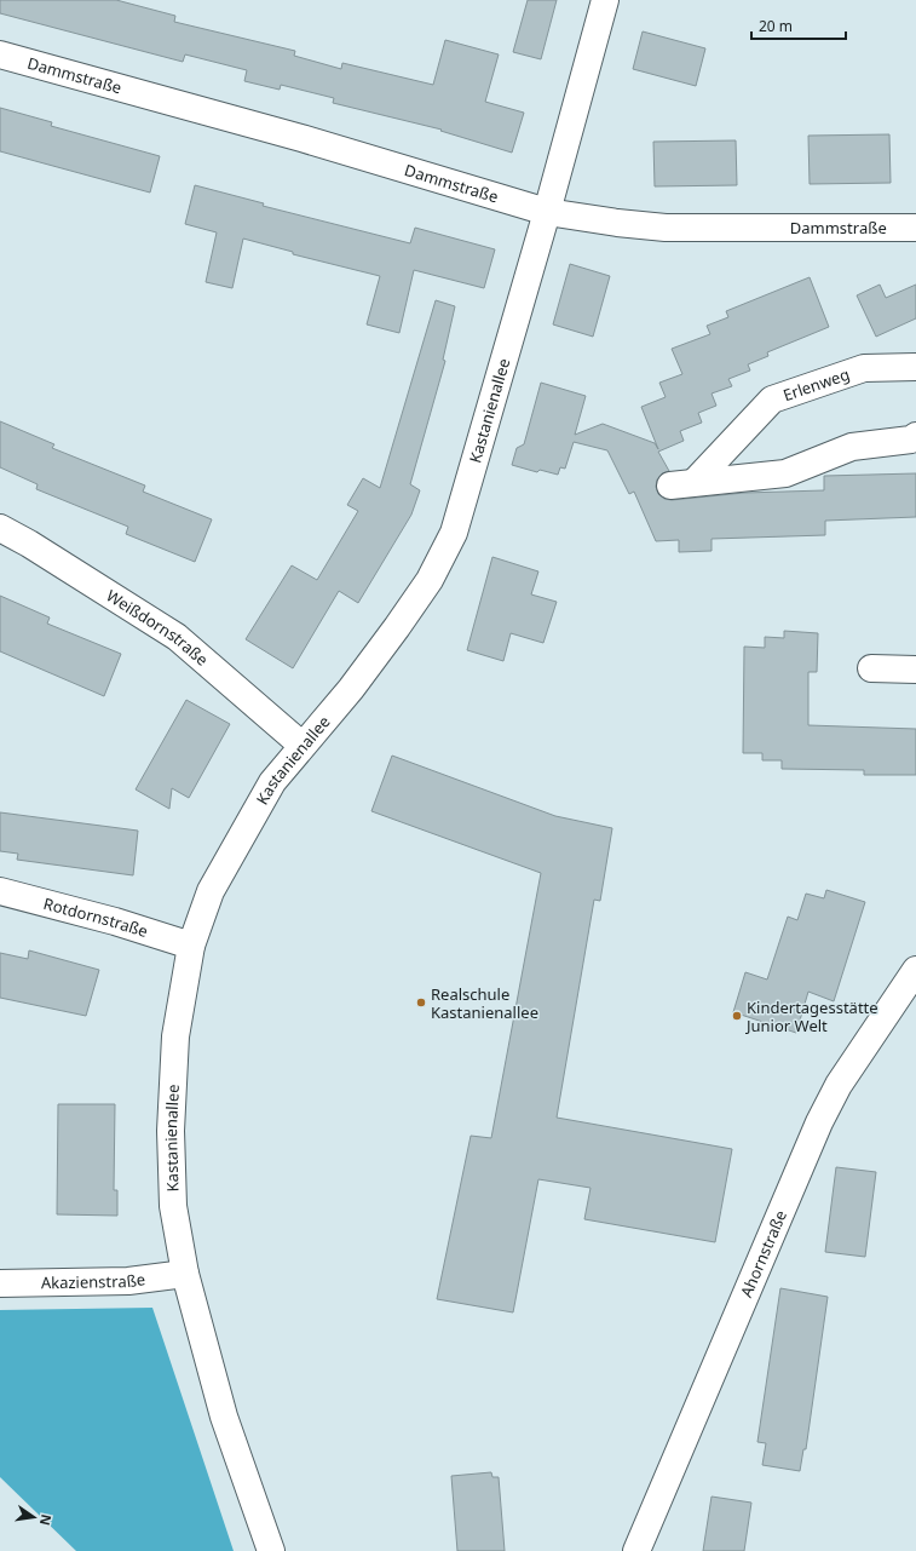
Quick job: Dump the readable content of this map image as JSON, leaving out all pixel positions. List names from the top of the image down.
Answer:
{
  "streets": {
    "street": [
      "Dammstraße",
      "Erlenweg",
      "Kastanienallee",
      "Weißdornstraße",
      "Rotdornstraße",
      "Ahornstraße",
      "Akazienstraße"
    ]
  },
  "crossings": [
    ["Dammstraße", "Kastanienallee"],
    ["Kastanienallee", "Weißdornstraße"],
    ["Kastanienallee", "Rotdornstraße"],
    ["Kastanienallee", "Akazienstraße"]
  ],
  "places": ["Realschule Kastanienallee", "Kindertagesstätte Junior Welt"],
  "scale_bar": "20 m",
  "north": "right"
}
